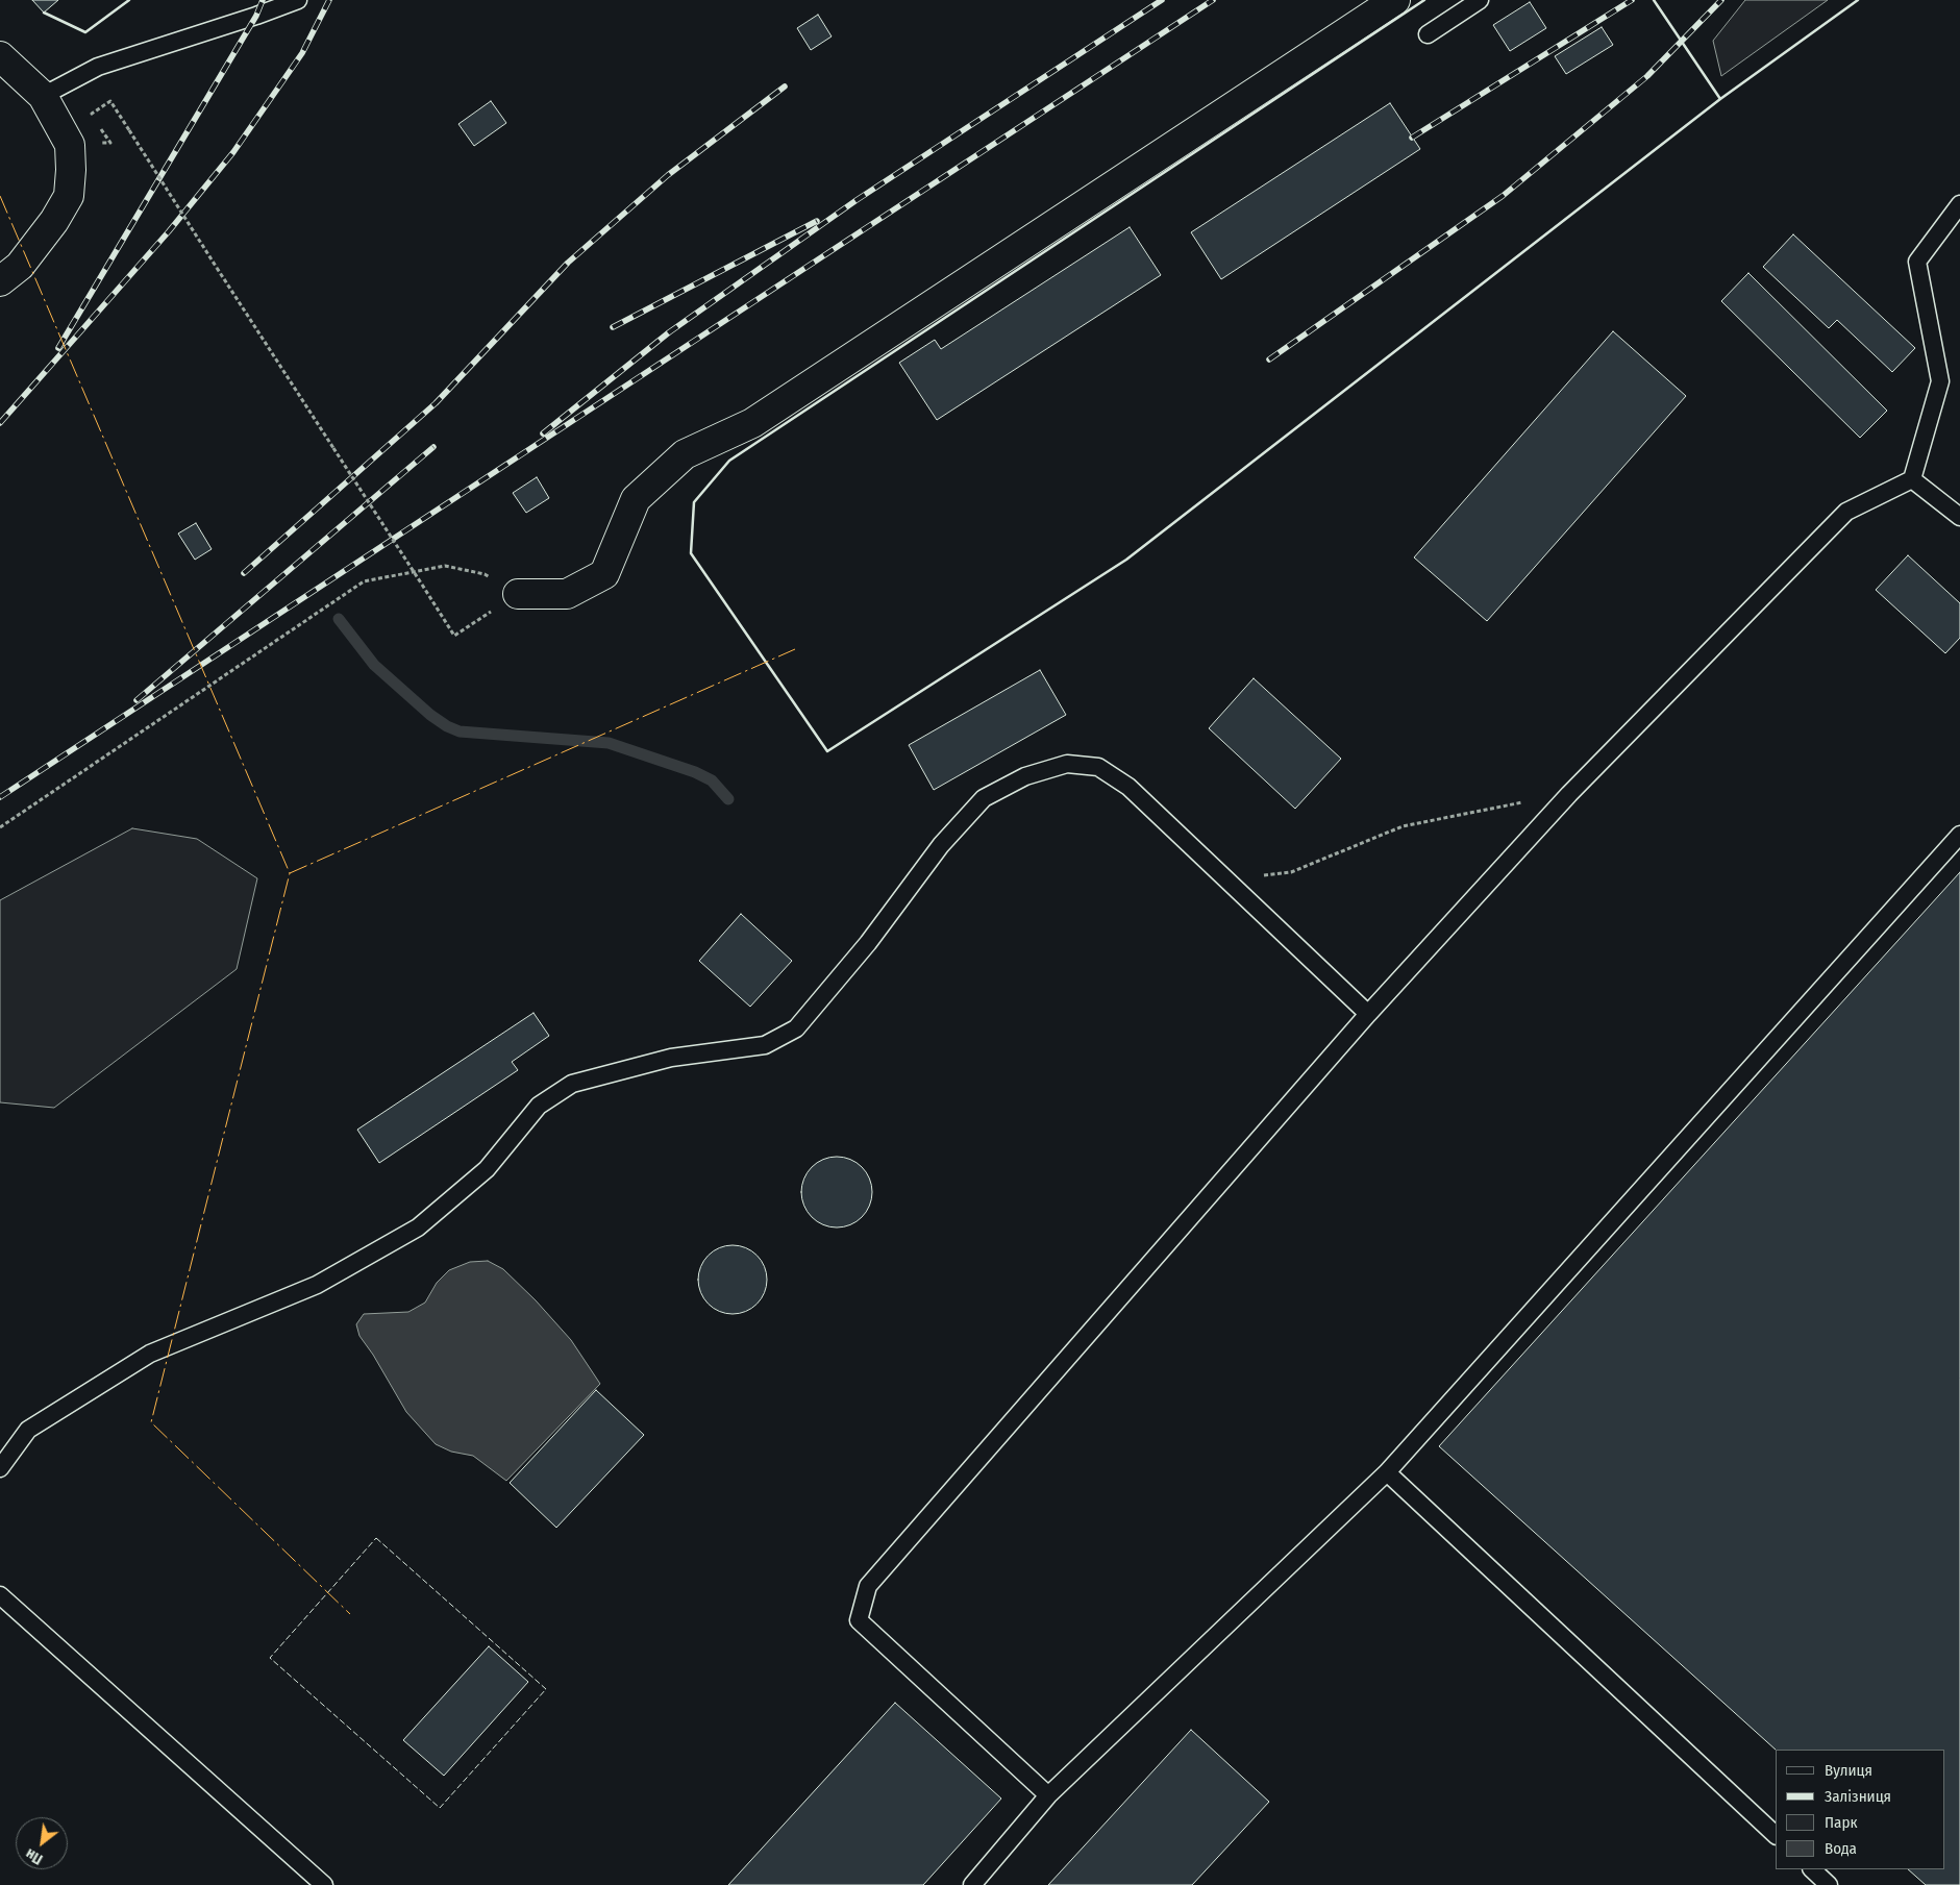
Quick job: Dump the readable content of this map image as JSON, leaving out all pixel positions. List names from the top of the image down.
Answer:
{
  "legend": [
    "Вулиця",
    "Залізниця",
    "Парк",
    "Вода"
  ],
  "north": "bottom left"
}
